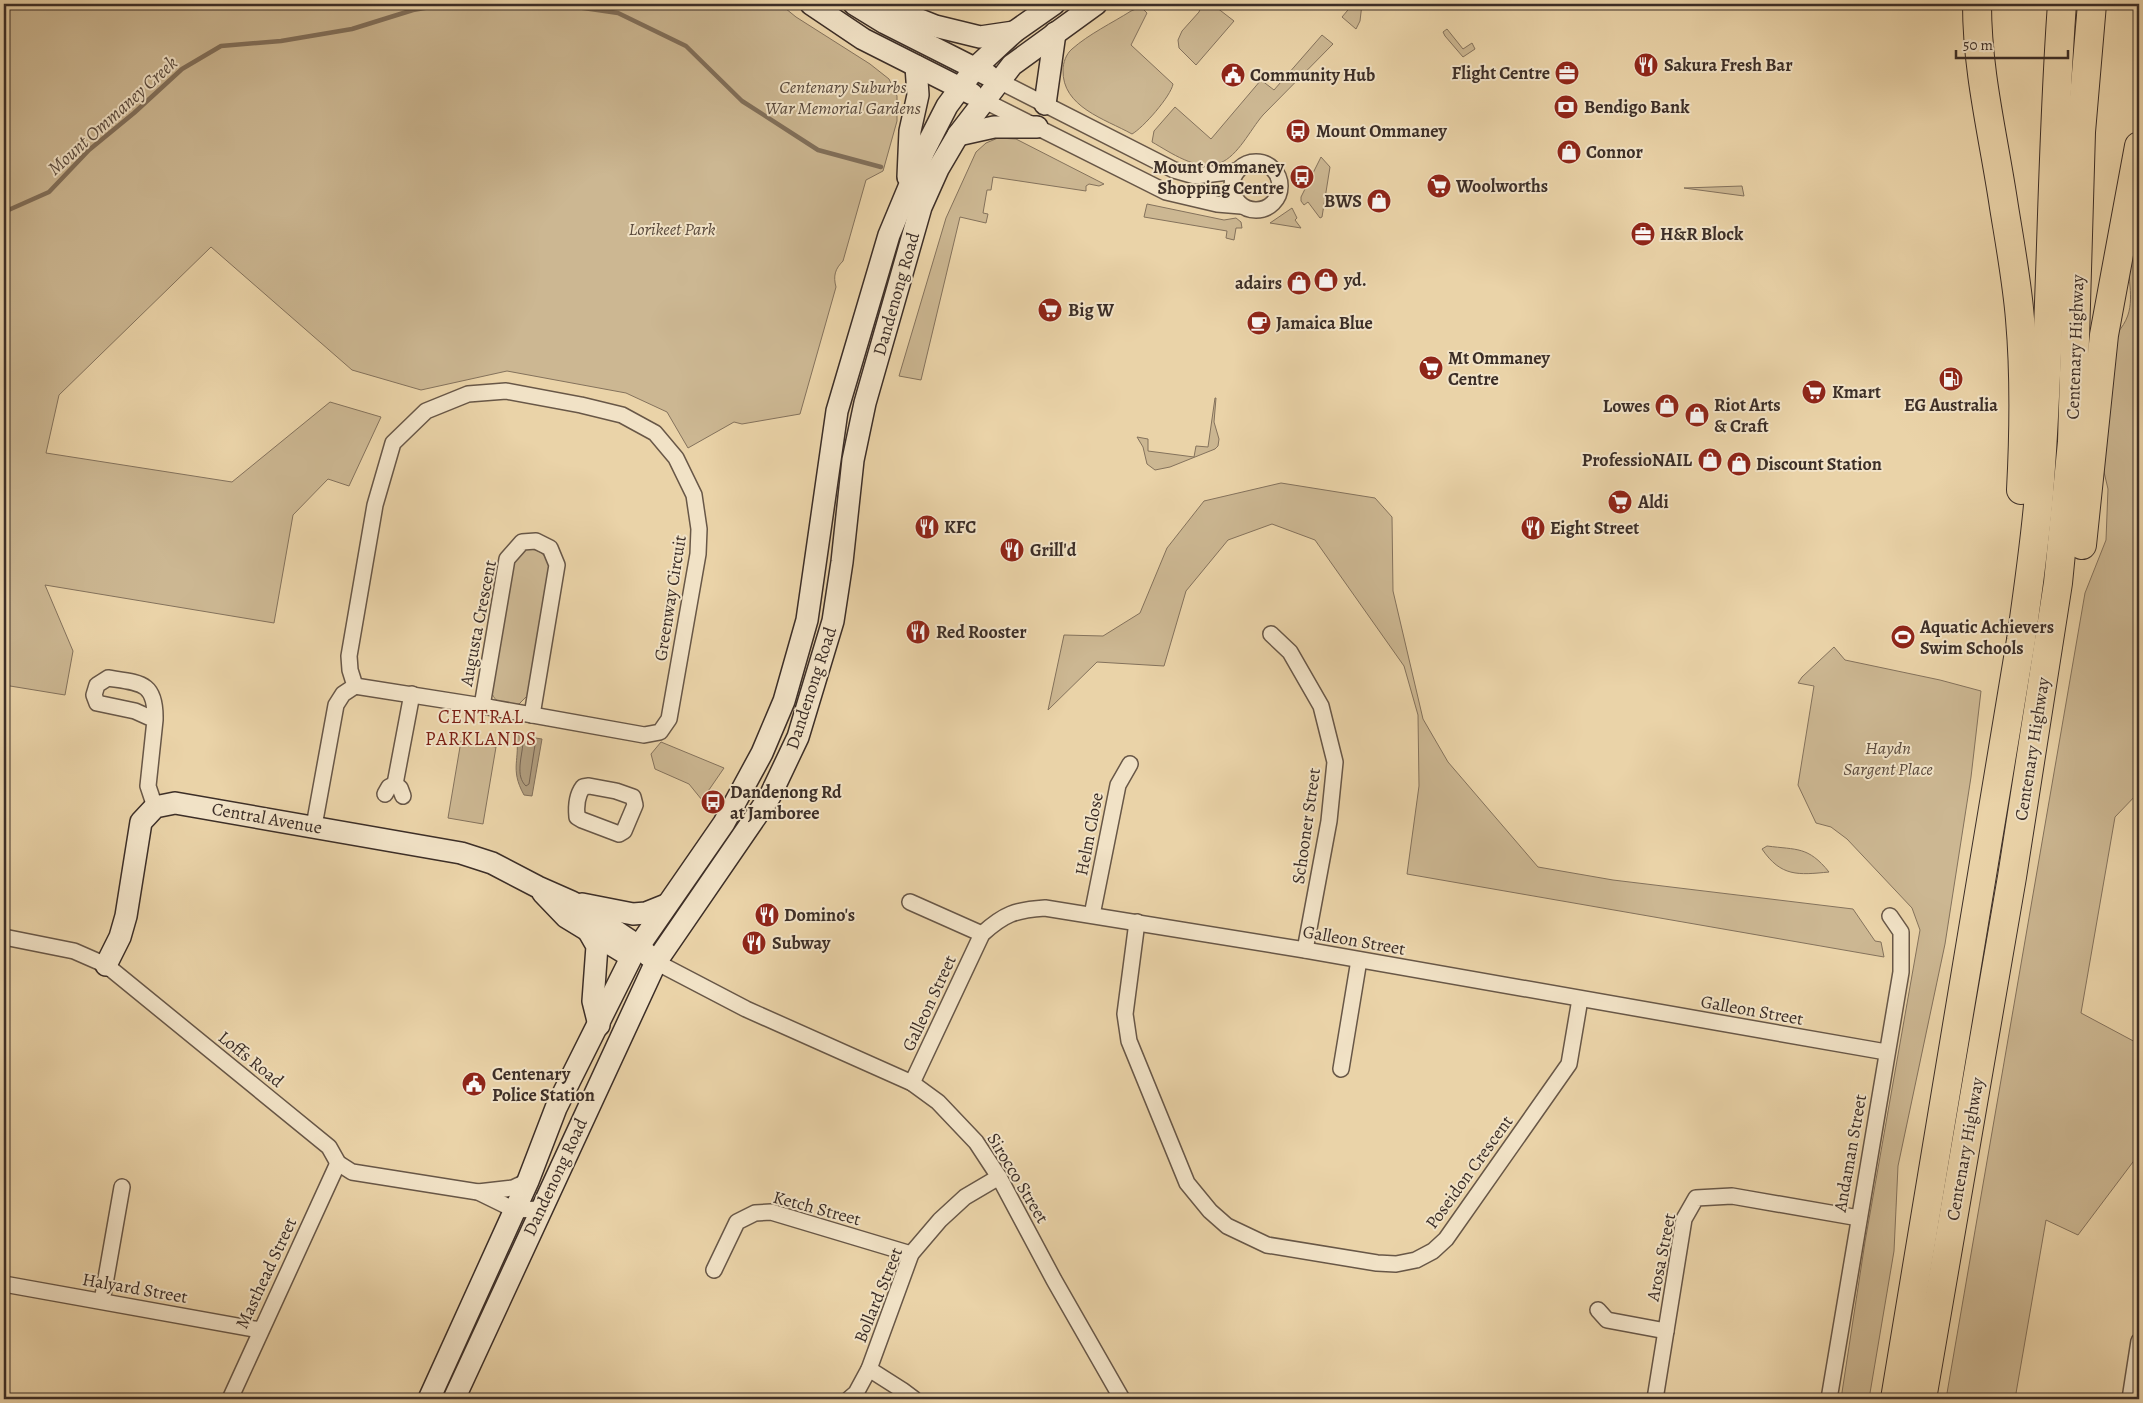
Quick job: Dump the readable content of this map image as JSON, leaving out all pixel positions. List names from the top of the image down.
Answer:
{
  "streets": {
    "highway": ["Centenary Highway"],
    "main road": ["Dandenong Road", "Central Avenue"],
    "street": [
      "Greenway Circuit",
      "Augusta Crescent",
      "Schooner Street",
      "Helm Close",
      "Galleon Street",
      "Loffs Road",
      "Andaman Street",
      "Poseidon Crescent",
      "Sirocco Street",
      "Ketch Street",
      "Arosa Street",
      "Masthead Street",
      "Halyard Street",
      "Bollard Street"
    ]
  },
  "crossings": [
    ["Dandenong Road", "Central Avenue"],
    ["Dandenong Road", "Sirocco Street"],
    ["Greenway Circuit", "Augusta Crescent"],
    ["Central Avenue", "Sirocco Street"],
    ["Schooner Street", "Galleon Street"],
    ["Helm Close", "Galleon Street"],
    ["Galleon Street", "Andaman Street"],
    ["Galleon Street", "Poseidon Crescent"],
    ["Galleon Street", "Sirocco Street"],
    ["Loffs Road", "Masthead Street"],
    ["Andaman Street", "Arosa Street"],
    ["Sirocco Street", "Bollard Street"],
    ["Ketch Street", "Bollard Street"],
    ["Masthead Street", "Halyard Street"]
  ],
  "districts": ["CENTRAL PARKLANDS"],
  "water": ["Mount Ommaney Creek"],
  "parks": ["Centenary Suburbs War Memorial Gardens", "Lorikeet Park", "Haydn Sargent Place"],
  "places": {
    "restaurant": [
      "Sakura Fresh Bar",
      "KFC",
      "Eight Street",
      "Grill'd",
      "Red Rooster",
      "Domino's",
      "Subway"
    ],
    "office": ["Flight Centre", "H&R Block"],
    "public building": ["Community Hub", "Centenary Police Station"],
    "bank": ["Bendigo Bank"],
    "bus stop": ["Mount Ommaney", "Mount Ommaney Shopping Centre", "Dandenong Rd at Jamboree"],
    "shop": [
      "Connor",
      "BWS",
      "yd.",
      "adairs",
      "Lowes",
      "Riot Arts & Craft",
      "ProfessioNAIL",
      "Discount Station"
    ],
    "supermarket": [
      "Woolworths",
      "Big W",
      "Mt Ommaney Centre",
      "Kmart",
      "Aldi"
    ],
    "cafe": ["Jamaica Blue"],
    "fuel station": ["EG Australia"],
    "sports": ["Aquatic Achievers Swim Schools"]
  },
  "scale_bar": "50 m"
}
